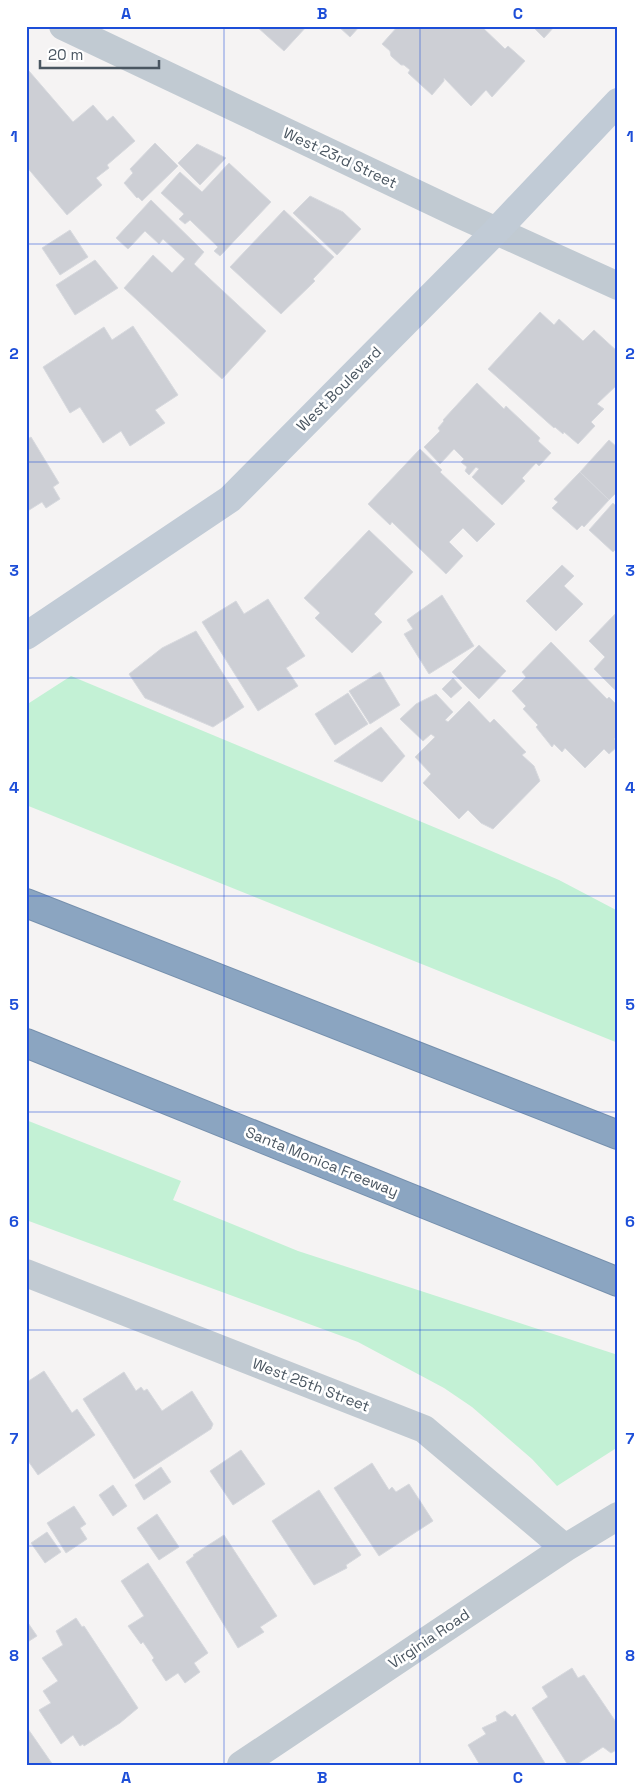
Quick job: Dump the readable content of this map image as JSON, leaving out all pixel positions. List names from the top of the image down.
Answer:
{
  "streets": {
    "highway": ["Santa Monica Freeway"],
    "street": [
      "West 23rd Street",
      "West Boulevard",
      "West 25th Street",
      "Virginia Road"
    ]
  },
  "crossings": [
    ["West 23rd Street", "West Boulevard"],
    ["West 25th Street", "Virginia Road"]
  ],
  "scale_bar": "20 m",
  "grid": {
    "columns": ["A", "B", "C"],
    "rows": [
      "1",
      "2",
      "3",
      "4",
      "5",
      "6",
      "7",
      "8"
    ]
  }
}
